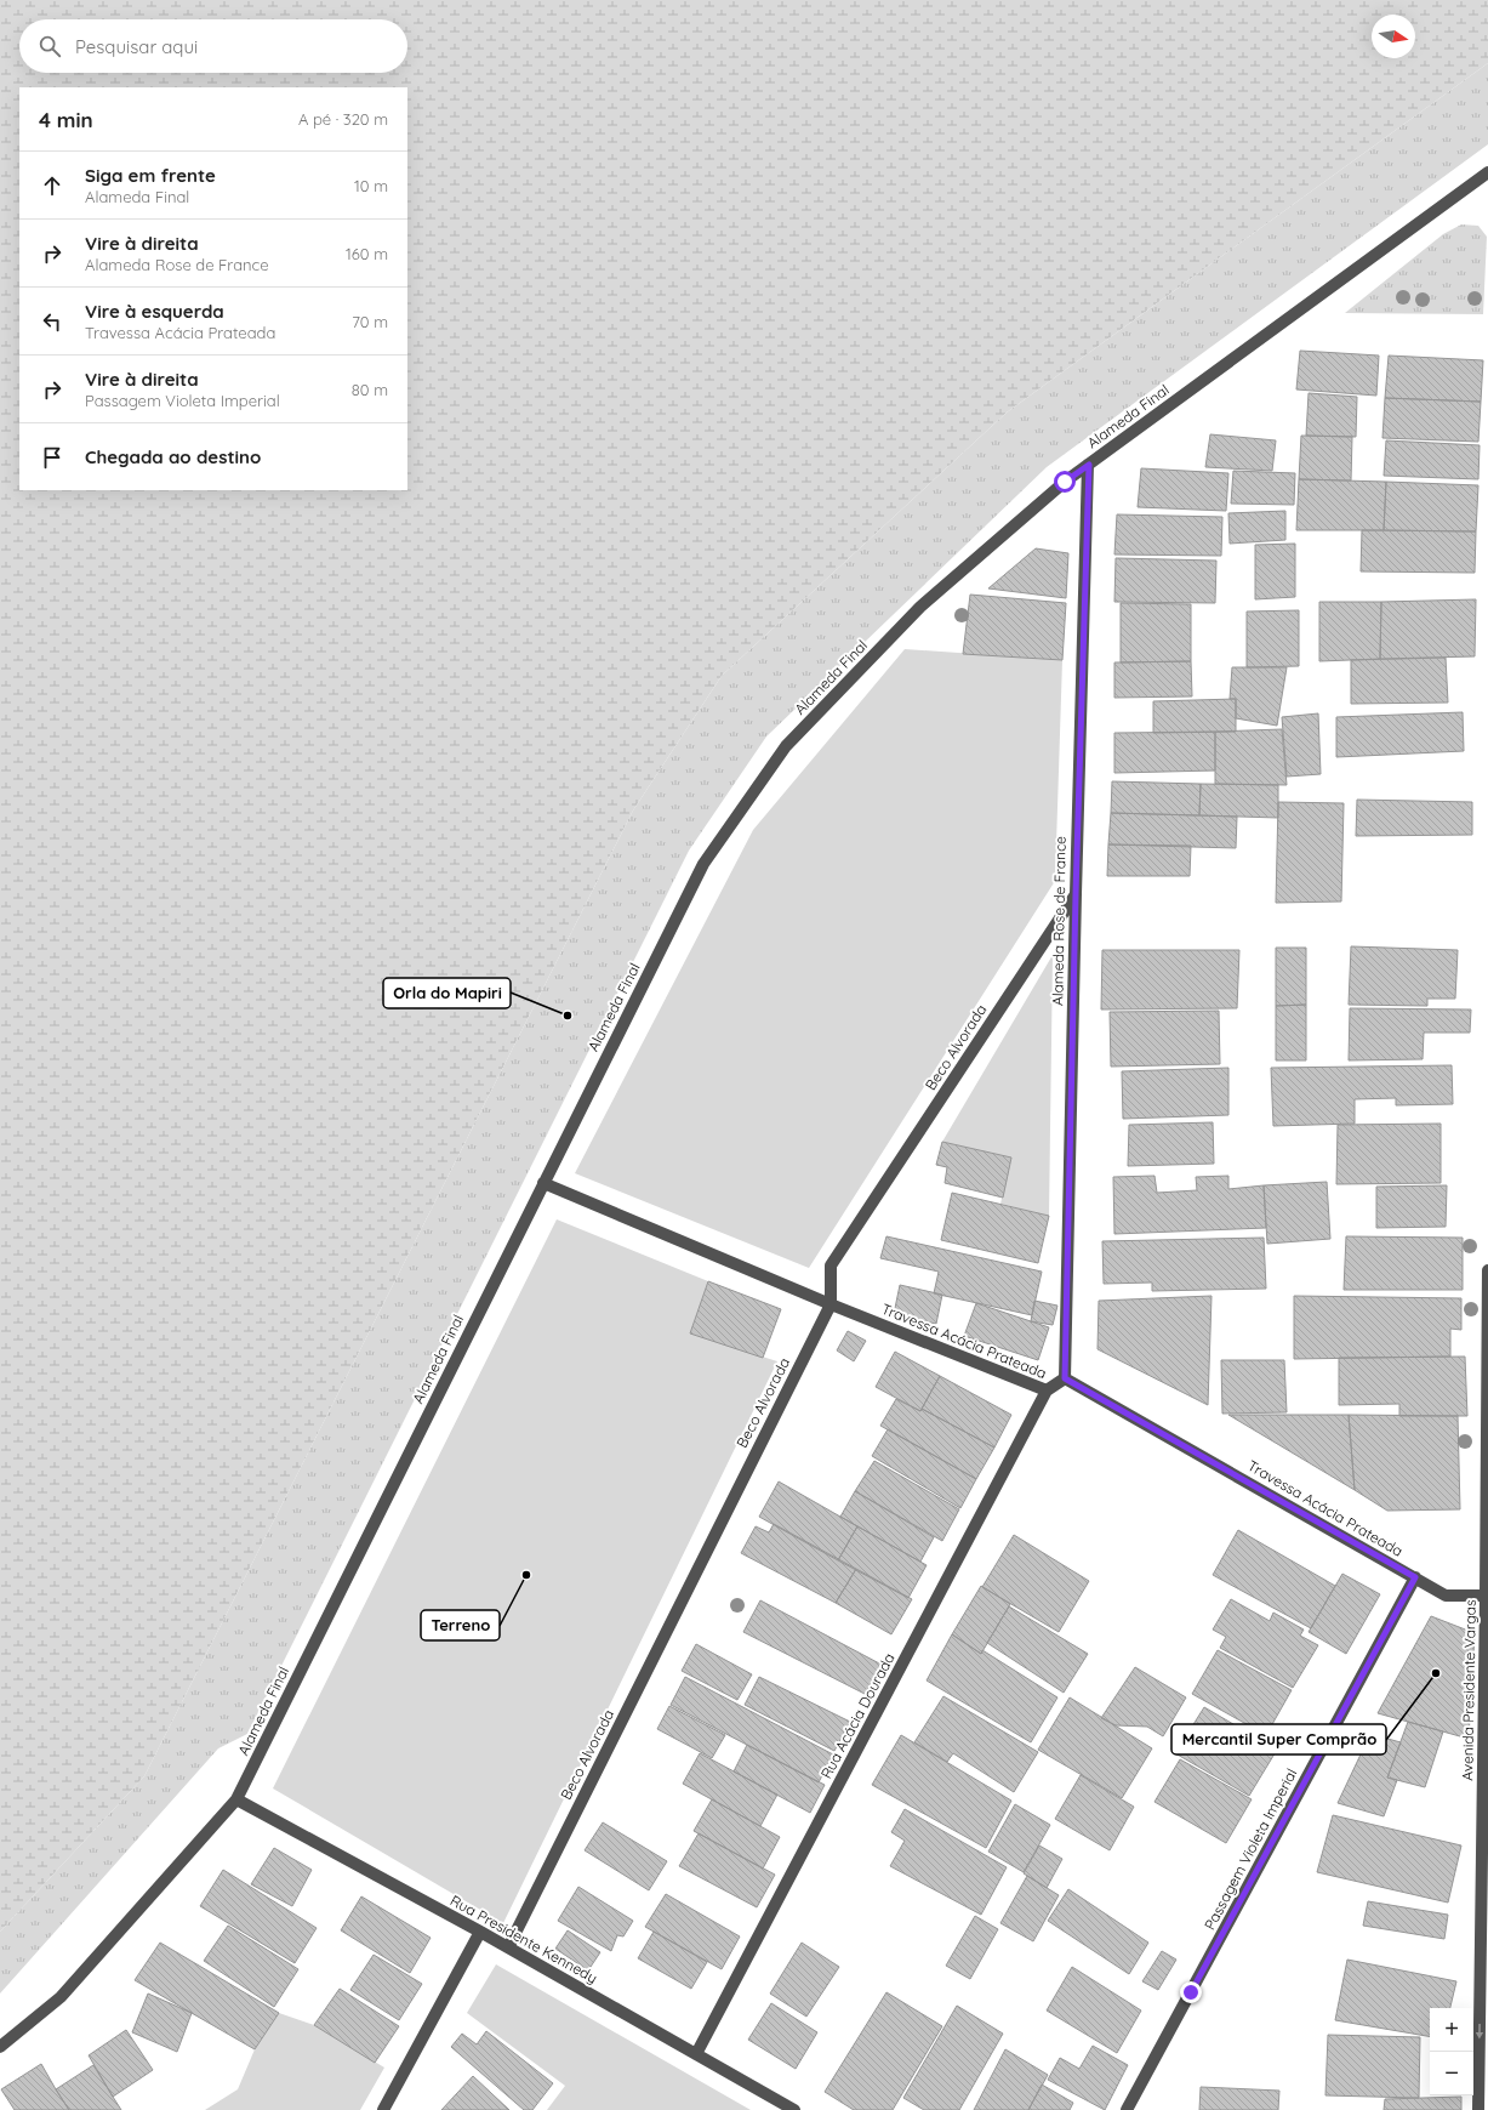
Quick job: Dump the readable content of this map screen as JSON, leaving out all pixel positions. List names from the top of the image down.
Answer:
{
  "streets": {
    "street": [
      "Alameda Final",
      "Alameda Rose de France",
      "Beco Alvorada",
      "Travessa Acácia Prateada",
      "Avenida Presidente Vargas",
      "Rua Acácia Dourada",
      "Passagem Violeta Imperial",
      "Rua Presidente Kennedy"
    ]
  },
  "crossings": [
    ["Alameda Final", "Alameda Rose de France"],
    ["Alameda Final", "Travessa Acácia Prateada"],
    ["Alameda Final", "Rua Presidente Kennedy"],
    ["Alameda Rose de France", "Beco Alvorada"],
    ["Alameda Rose de France", "Travessa Acácia Prateada"],
    ["Beco Alvorada", "Travessa Acácia Prateada"],
    ["Beco Alvorada", "Rua Presidente Kennedy"],
    ["Travessa Acácia Prateada", "Avenida Presidente Vargas"],
    ["Travessa Acácia Prateada", "Rua Acácia Dourada"],
    ["Travessa Acácia Prateada", "Passagem Violeta Imperial"],
    ["Rua Acácia Dourada", "Rua Presidente Kennedy"]
  ],
  "one_way": ["Avenida Presidente Vargas"],
  "places": ["Orla do Mapiri", "Terreno", "Mercantil Super Comprão"],
  "north": "right",
  "page": {
    "search": "Pesquisar aqui",
    "heading": ["4 min", "A pé · 320 m"],
    "list": [
      ["Siga em frente", "Alameda Final", "10 m"],
      ["Vire à direita", "Alameda Rose de France", "160 m"],
      ["Vire à esquerda", "Travessa Acácia Prateada", "70 m"],
      ["Vire à direita", "Passagem Violeta Imperial", "80 m"],
      "Chegada ao destino"
    ],
    "map_buttons": ["+", "−"]
  }
}
